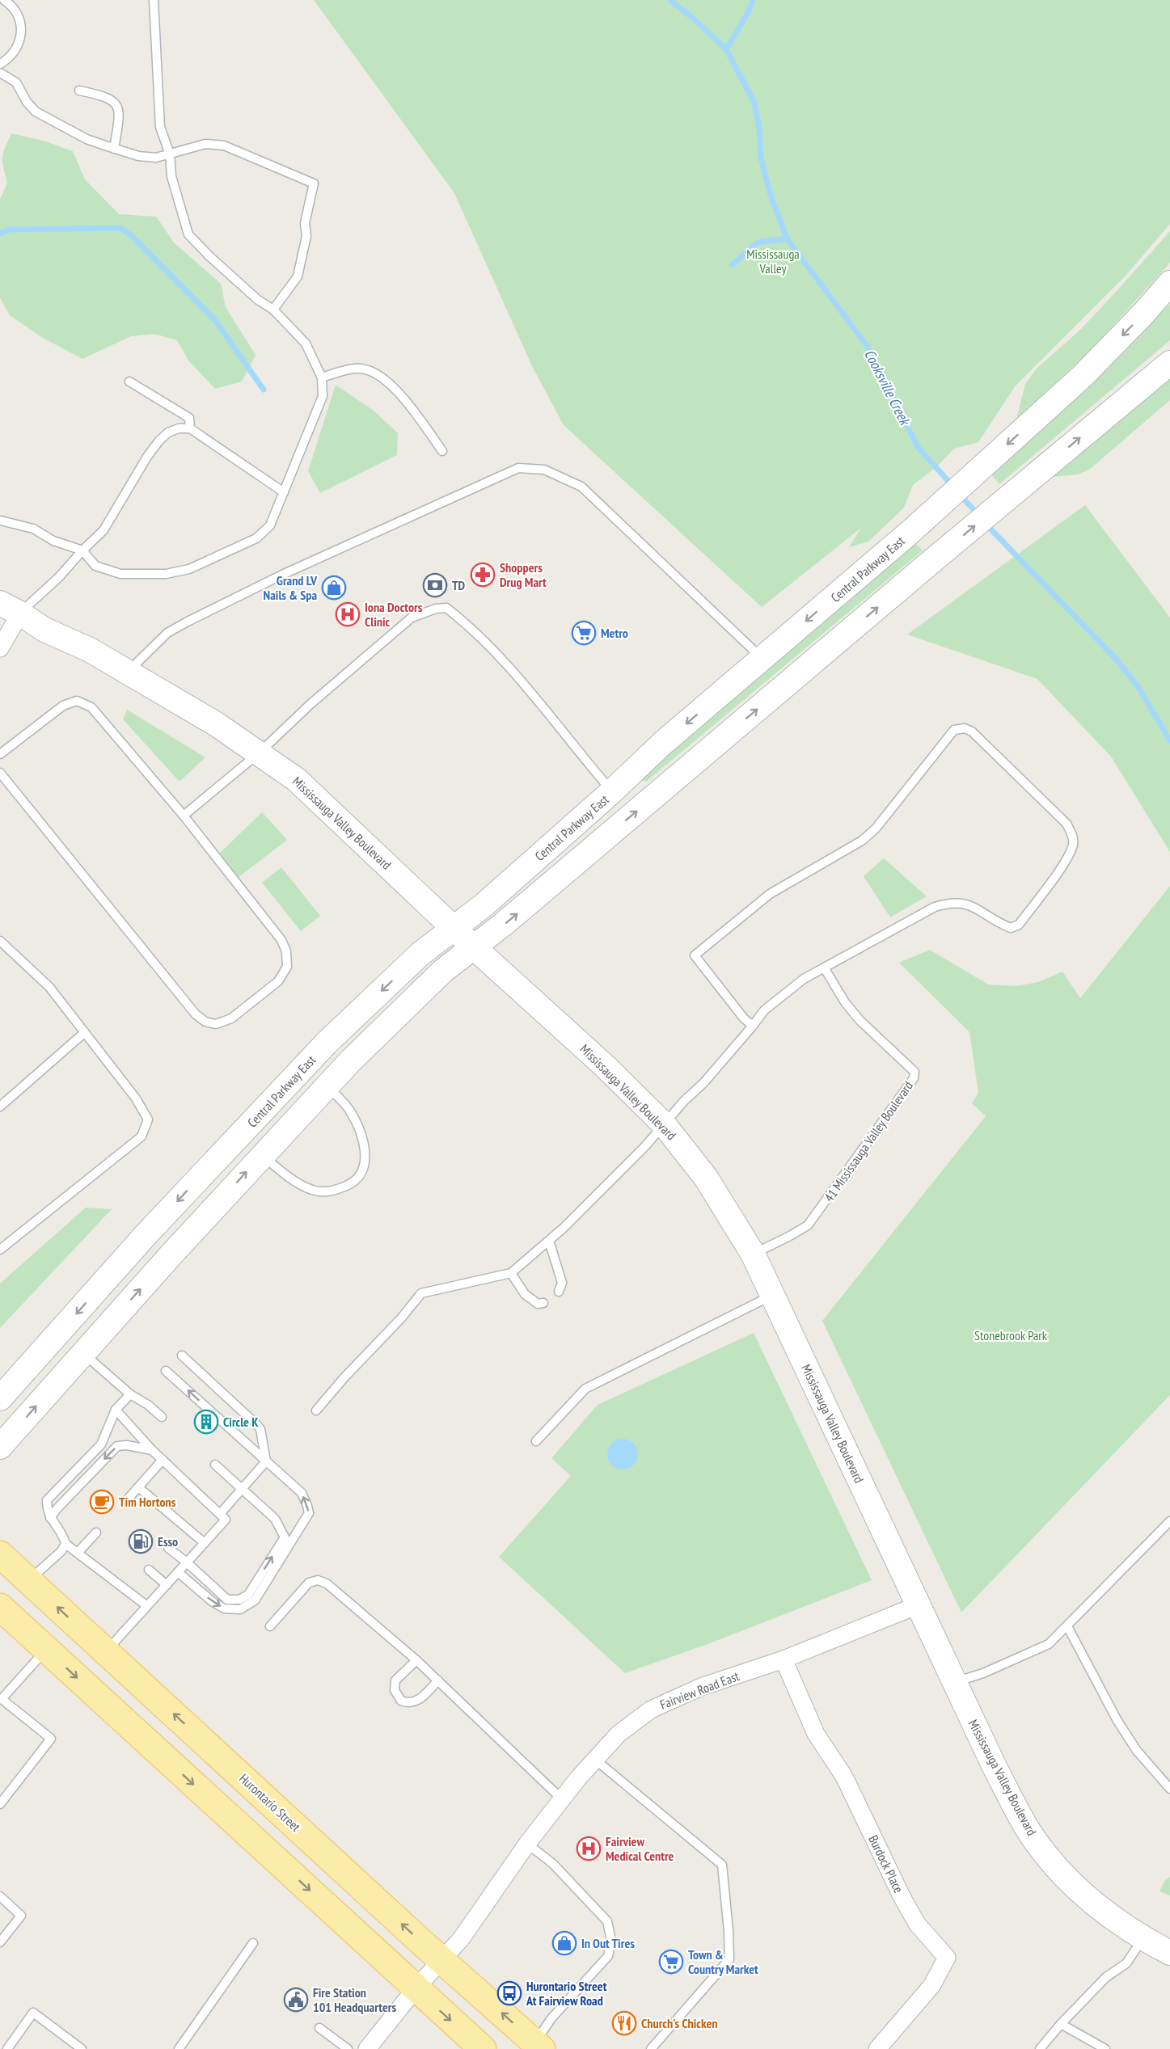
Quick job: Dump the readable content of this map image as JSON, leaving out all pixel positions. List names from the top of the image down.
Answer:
{
  "streets": {
    "main road": ["Hurontario Street"],
    "street": [
      "Central Parkway East",
      "Mississauga Valley Boulevard",
      "Fairview Road East",
      "Burdock Place"
    ],
    "lane": ["41 Mississauga Valley Boulevard"]
  },
  "crossings": [
    ["Central Parkway East", "Mississauga Valley Boulevard"],
    ["Mississauga Valley Boulevard", "41 Mississauga Valley Boulevard"],
    ["Mississauga Valley Boulevard", "Fairview Road East"],
    ["Fairview Road East", "Hurontario Street"],
    ["Fairview Road East", "Burdock Place"]
  ],
  "water": ["Cooksville Creek"],
  "parks": ["Mississauga Valley", "Stonebrook Park"],
  "places": {
    "pharmacy": ["Shoppers Drug Mart"],
    "bank": ["TD"],
    "shop": ["Grand LV Nails & Spa", "In Out Tires"],
    "hospital": ["Iona Doctors Clinic", "Fairview Medical Centre"],
    "supermarket": ["Metro", "Town & Country Market"],
    "building": ["Circle K"],
    "cafe": ["Tim Hortons"],
    "fuel station": ["Esso"],
    "bus stop": ["Hurontario Street At Fairview Road"],
    "public building": ["Fire Station 101 Headquarters"],
    "restaurant": ["Church's Chicken"]
  }
}
